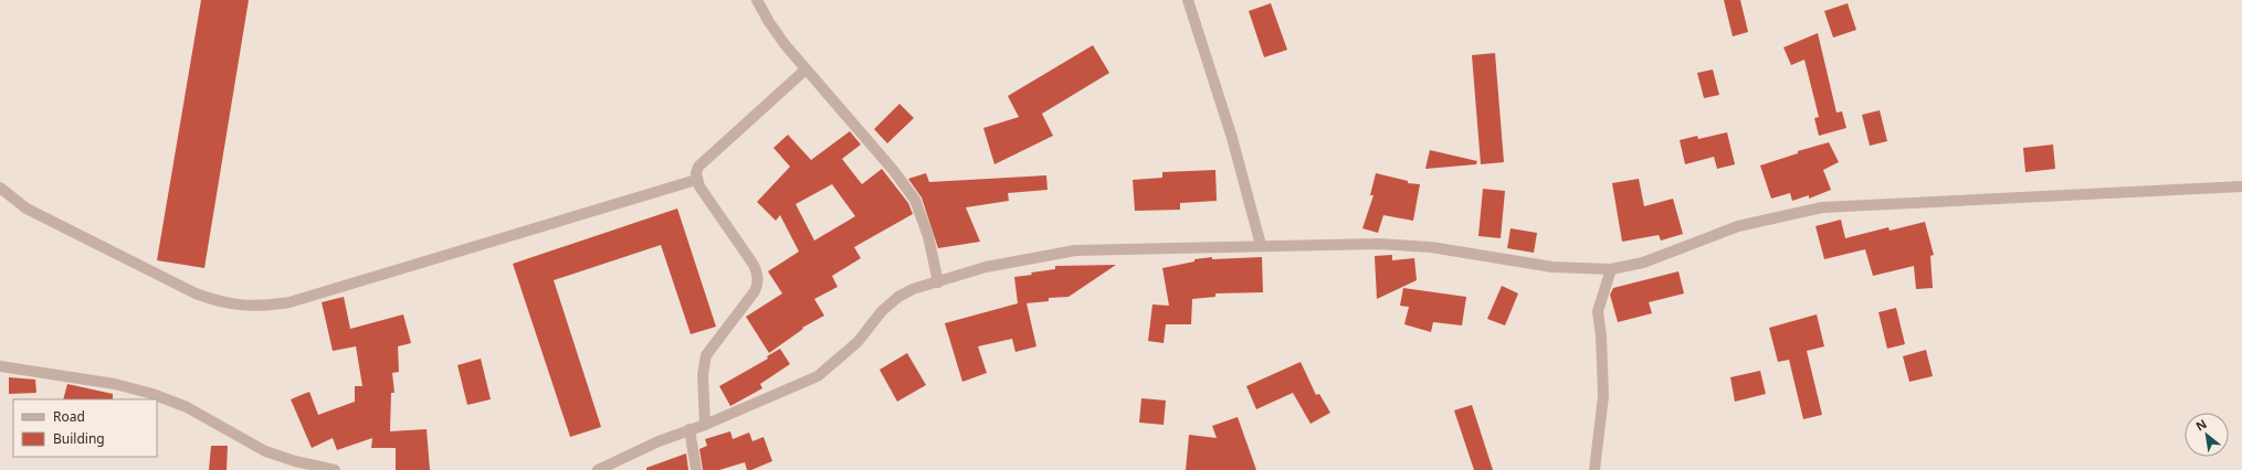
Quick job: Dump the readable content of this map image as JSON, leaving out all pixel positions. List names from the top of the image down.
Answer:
{
  "legend": ["Road", "Building"],
  "north": "top left"
}
